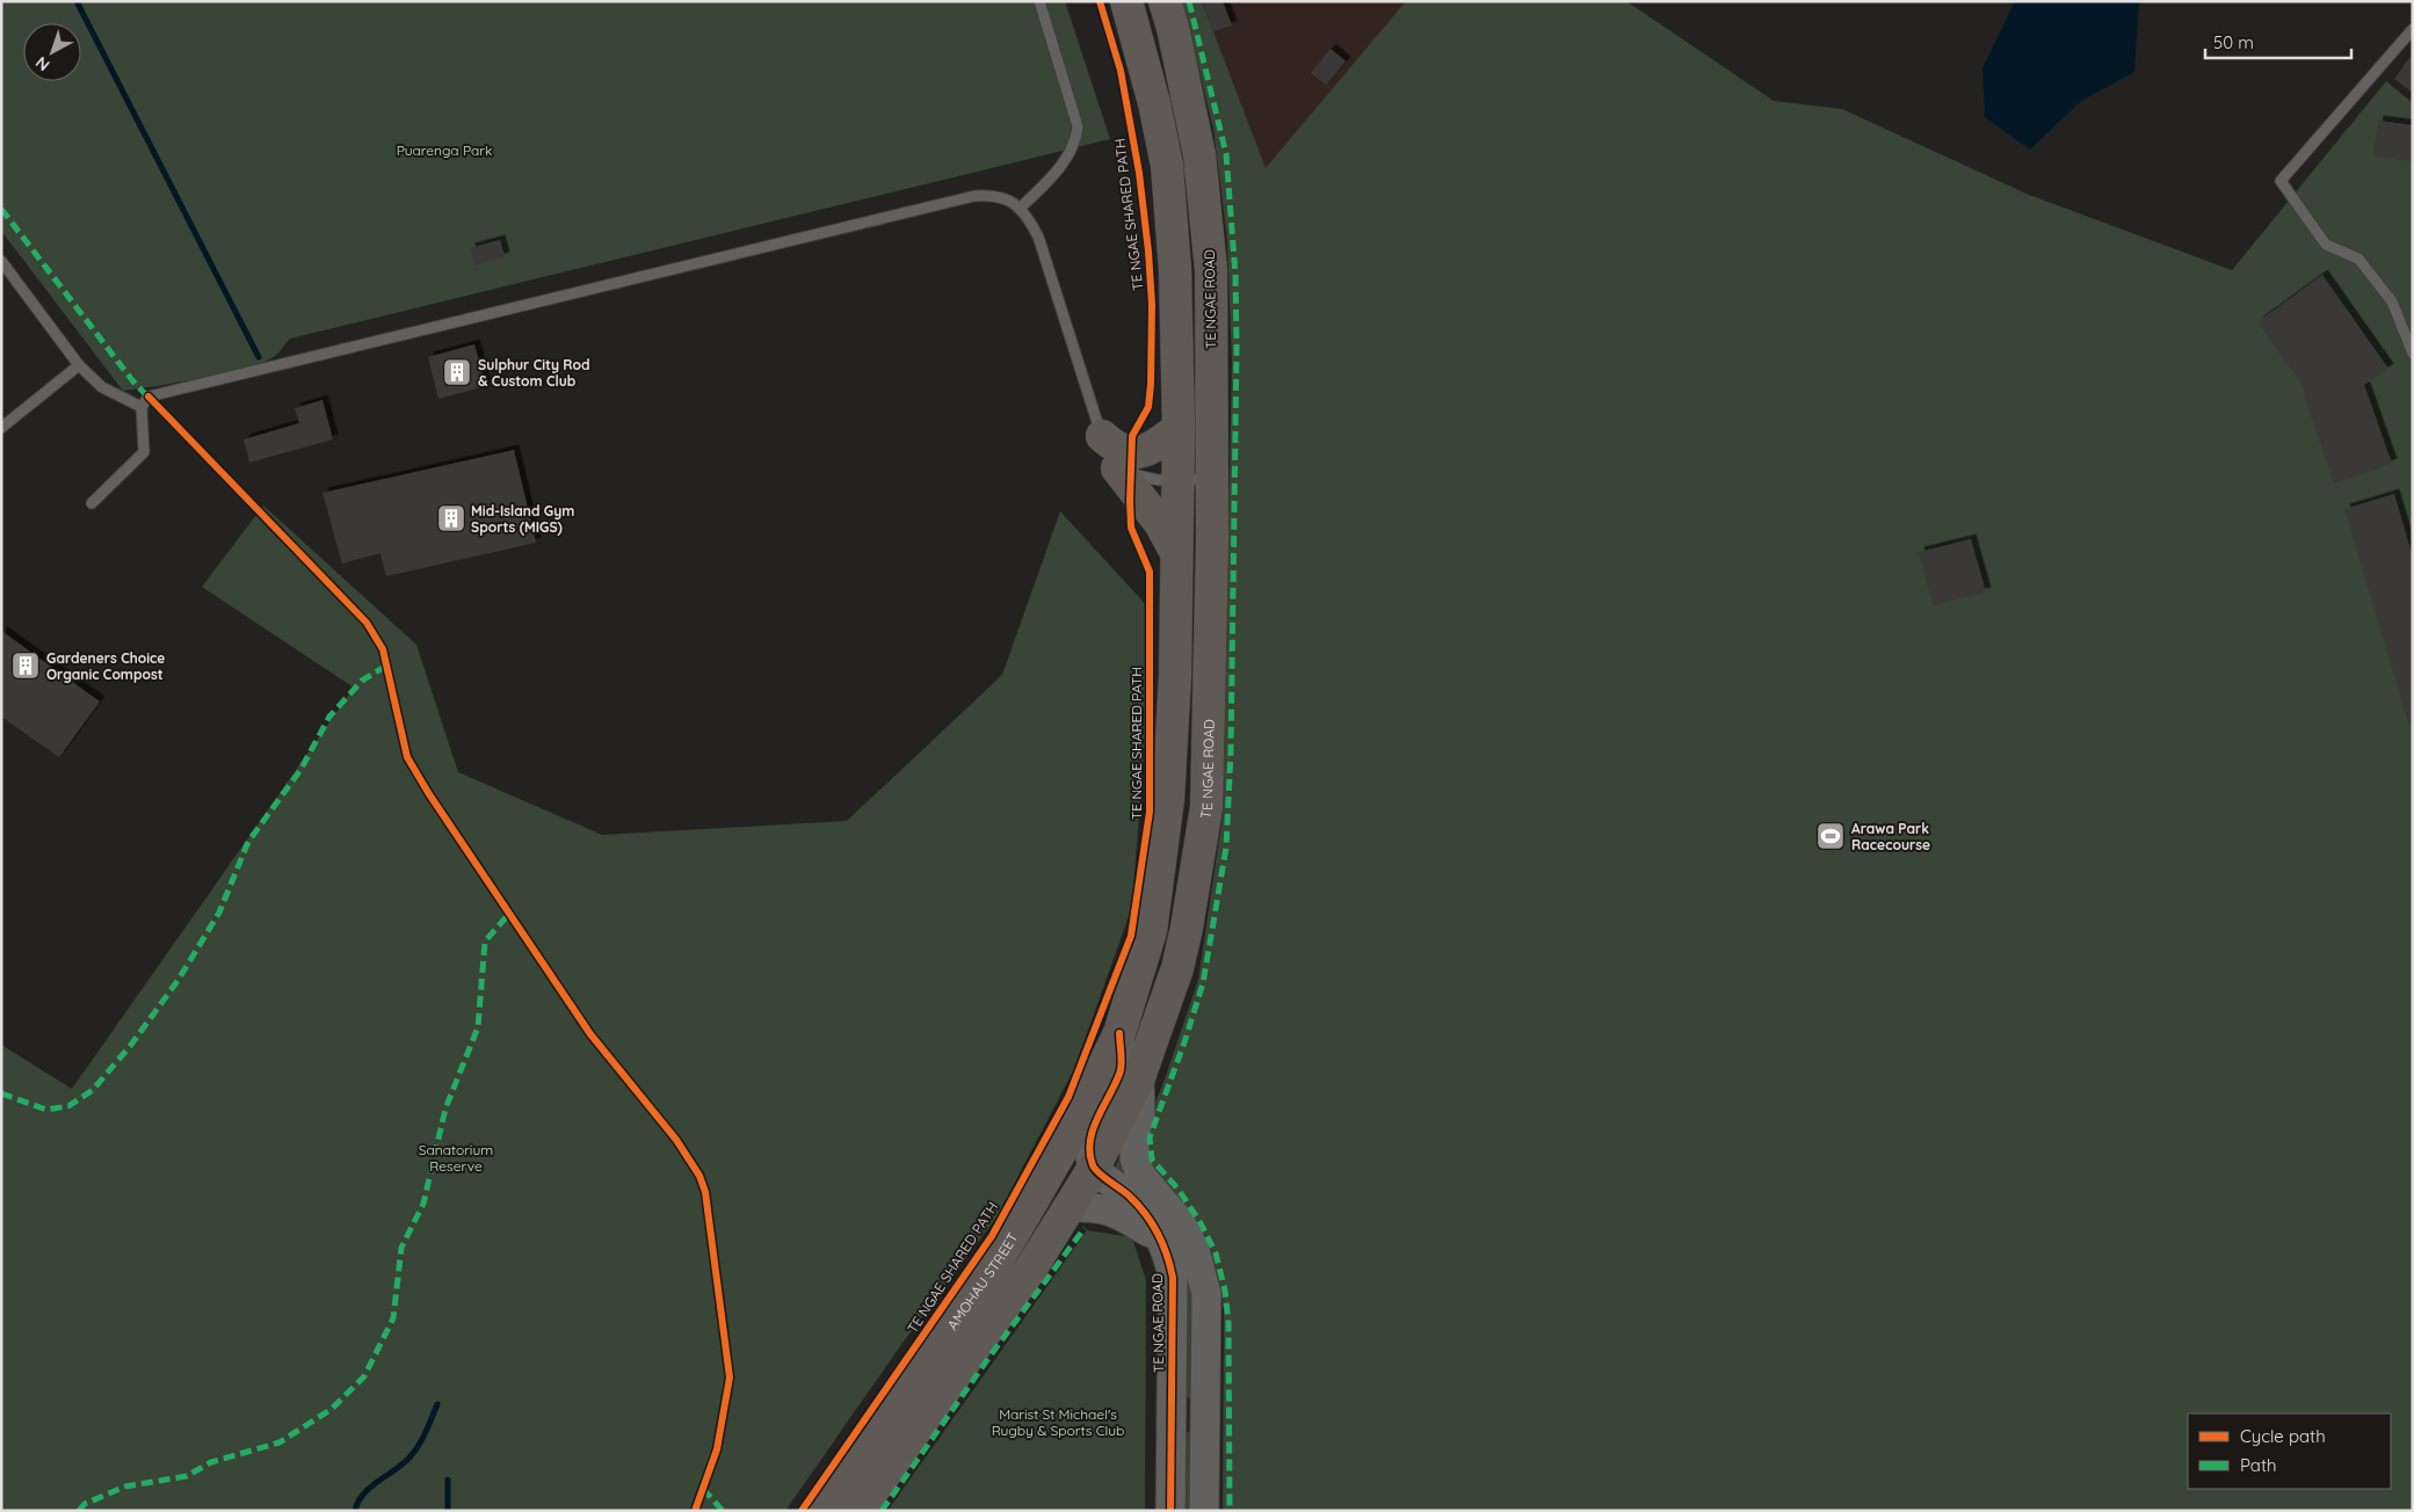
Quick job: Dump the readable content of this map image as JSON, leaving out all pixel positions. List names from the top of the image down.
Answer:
{
  "streets": {
    "main road": ["TE NGAE ROAD", "AMOHAU STREET"],
    "cycle path": ["TE NGAE SHARED PATH"]
  },
  "parks": ["Puarenga Park", "Sanatorium Reserve", "Marist St Michael's Rugby & Sports Club"],
  "places": {
    "building": ["Sulphur City Rod & Custom Club", "Mid-Island Gym Sports (MIGS)", "Gardeners Choice Organic Compost"],
    "sports": ["Arawa Park Racecourse"]
  },
  "legend": ["Cycle path", "Path"],
  "scale_bar": "50 m",
  "north": "bottom left"
}
